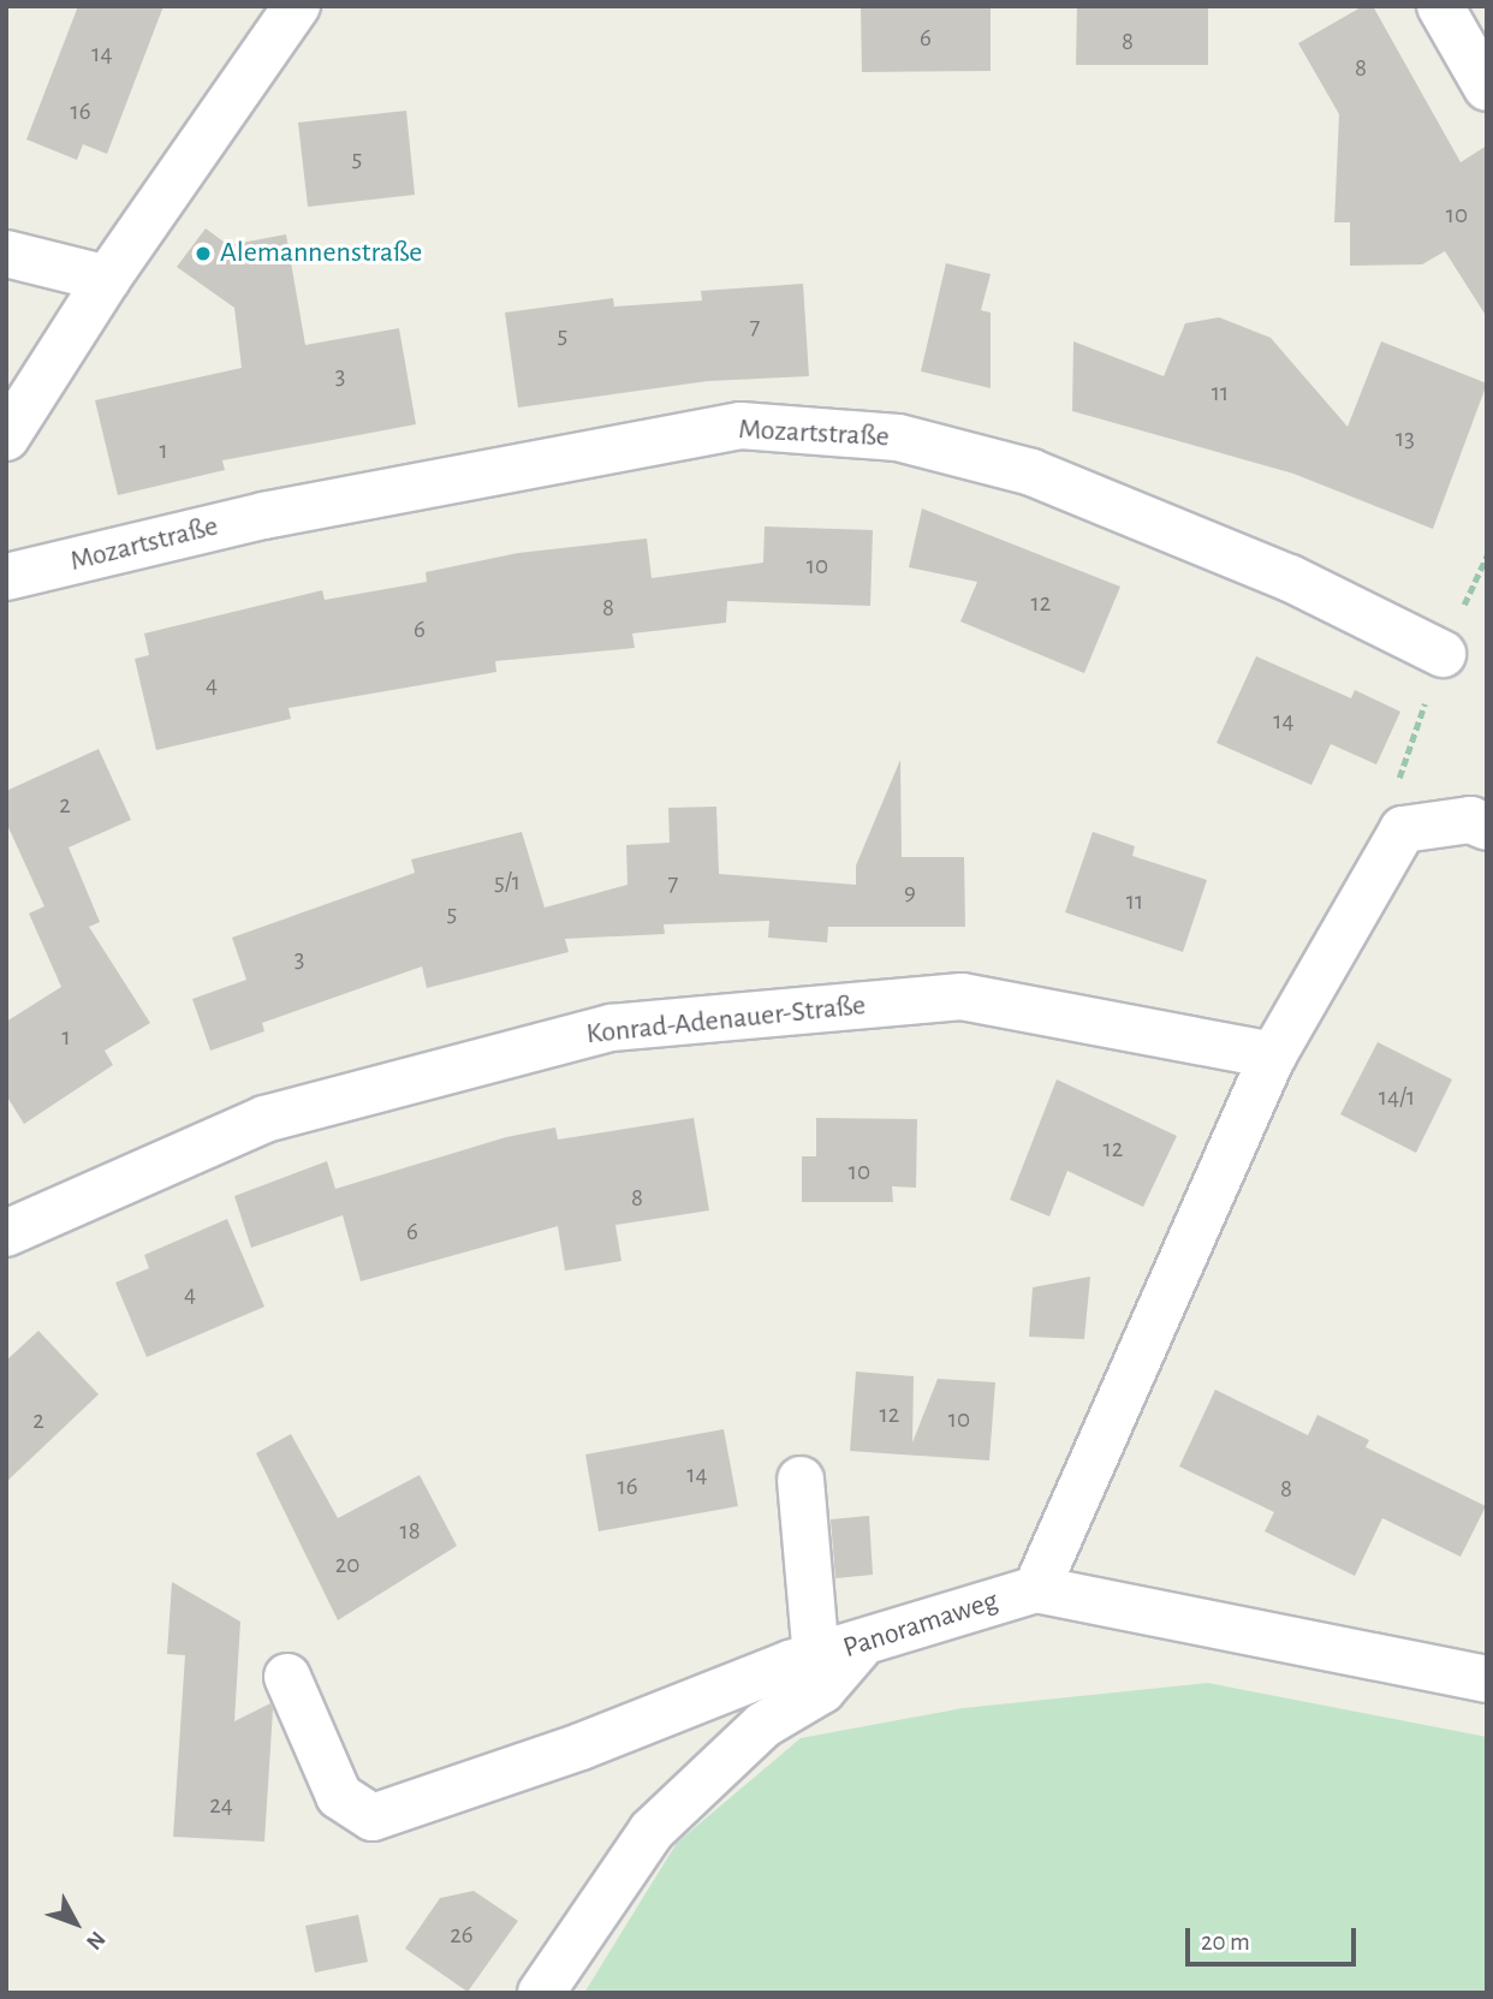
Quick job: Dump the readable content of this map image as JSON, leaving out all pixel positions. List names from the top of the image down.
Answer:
{
  "streets": {
    "street": ["Mozartstraße", "Konrad-Adenauer-Straße", "Panoramaweg"]
  },
  "places": ["Alemannenstraße"],
  "house_numbers": [
    "6",
    "8",
    "14",
    "8",
    "16",
    "5",
    "10",
    "7",
    "5",
    "3",
    "11",
    "13",
    "1",
    "10",
    "12",
    "8",
    "6",
    "4",
    "14",
    "2",
    "5/1",
    "7",
    "9",
    "11",
    "5",
    "3",
    "1",
    "14/1",
    "12",
    "10",
    "8",
    "6",
    "4",
    "12",
    "10",
    "2",
    "14",
    "16",
    "8",
    "18",
    "20",
    "24",
    "26"
  ],
  "scale_bar": "20 m",
  "north": "bottom right"
}
